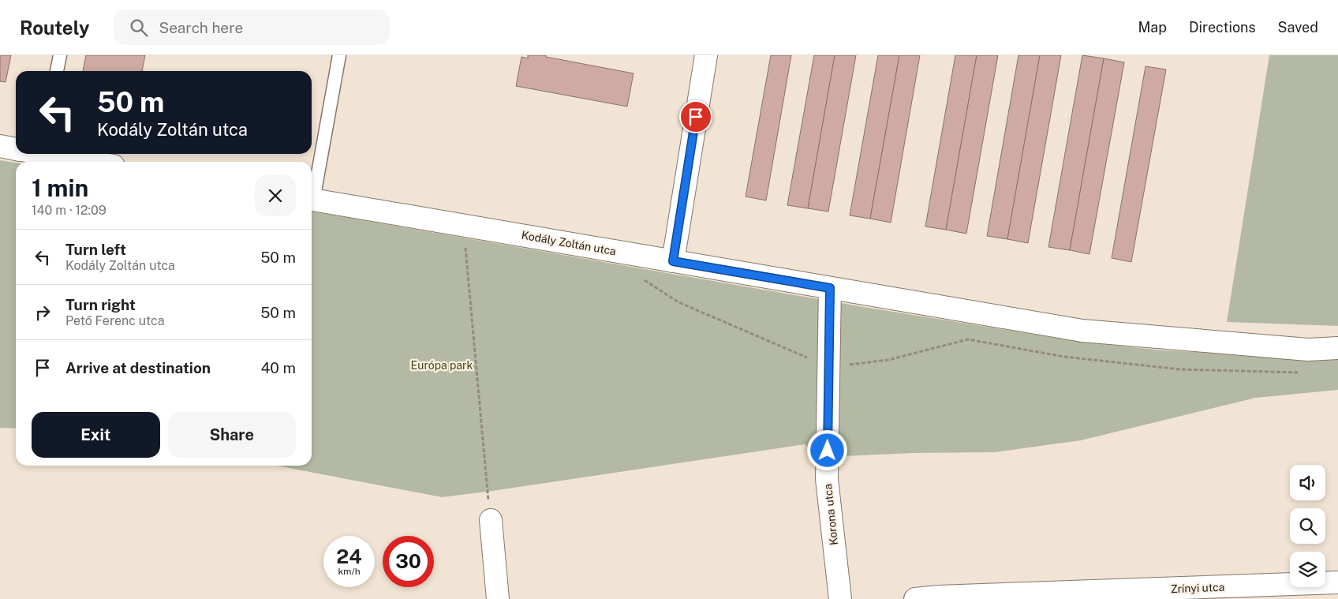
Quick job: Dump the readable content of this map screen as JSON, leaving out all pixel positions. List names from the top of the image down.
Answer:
{
  "streets": {
    "street": ["Kodály Zoltán utca", "Korona utca", "Zrínyi utca"]
  },
  "crossings": [
    ["Kodály Zoltán utca", "Korona utca"]
  ],
  "parks": ["Európa park"],
  "page": {
    "header": "Routely",
    "search": "Search here",
    "nav": ["Map", "Directions", "Saved"],
    "turn": ["50 m", "Kodály Zoltán utca"],
    "heading": ["1 min", "140 m · 12:09"],
    "list": [
      {
        "name": "Turn left",
        "note": "Kodály Zoltán utca",
        "value": "50 m"
      },
      {
        "name": "Turn right",
        "note": "Pető Ferenc utca",
        "value": "50 m"
      },
      {
        "name": "Arrive at destination",
        "value": "40 m"
      }
    ],
    "buttons": ["Exit", "Share"],
    "speed": "24 km/h",
    "limit": "30"
  }
}
